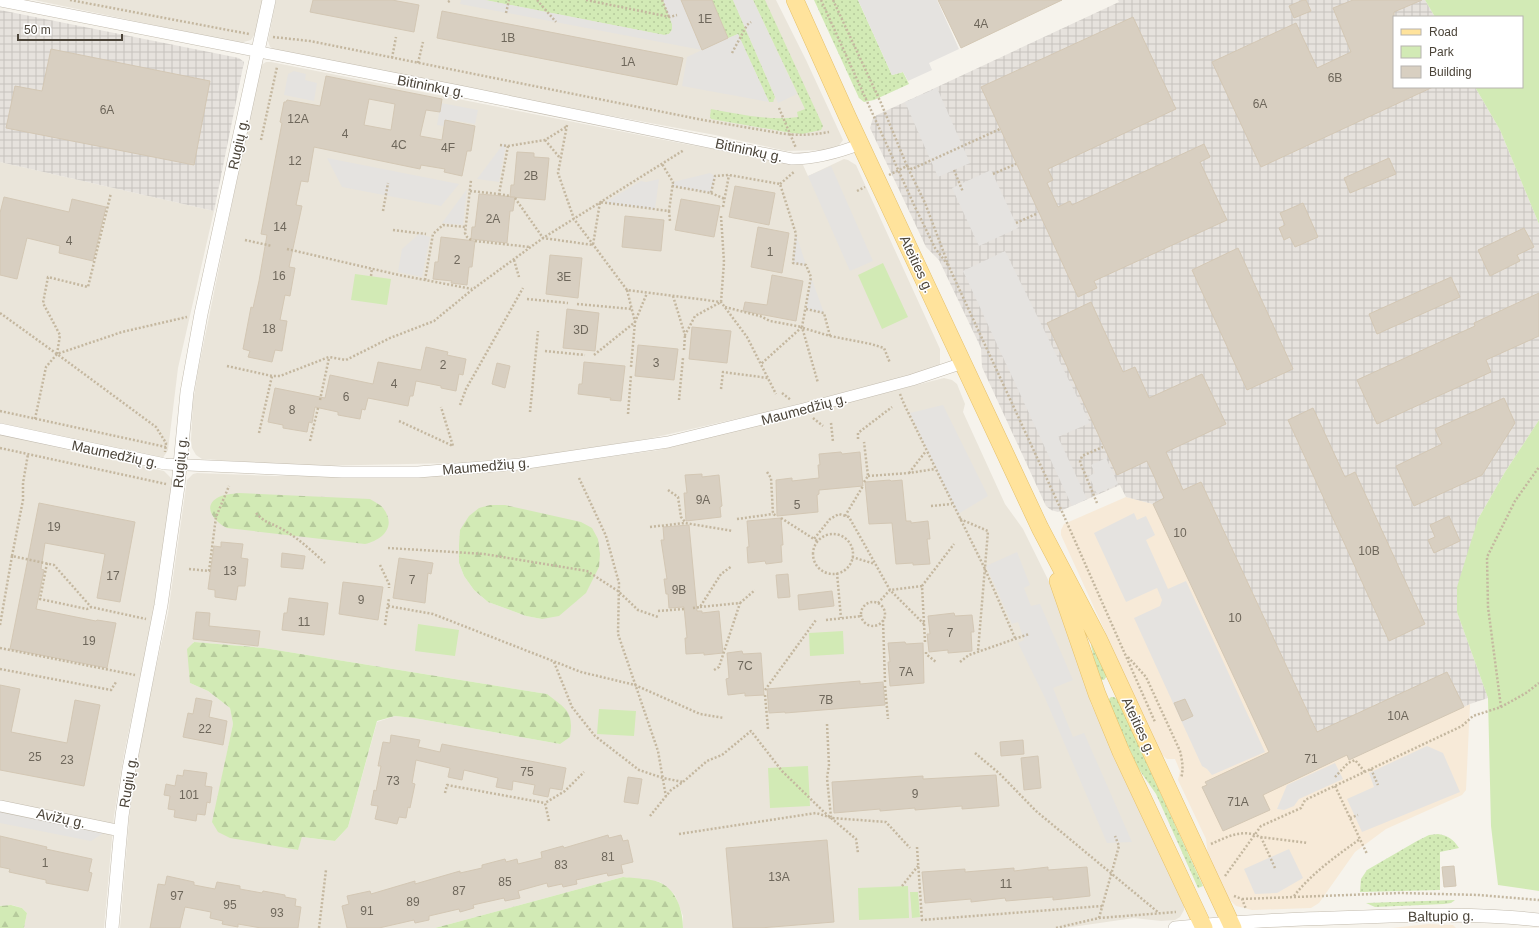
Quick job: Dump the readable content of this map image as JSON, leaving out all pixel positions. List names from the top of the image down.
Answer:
{
  "streets": {
    "main road": ["Ateities g."],
    "street": [
      "Bitininkų g.",
      "Rugių g.",
      "Maumedžių g.",
      "Avižų g.",
      "Baltupio g."
    ]
  },
  "crossings": [
    ["Bitininkų g.", "Rugių g."],
    ["Bitininkų g.", "Ateities g."],
    ["Rugių g.", "Maumedžių g."],
    ["Rugių g.", "Avižų g."],
    ["Ateities g.", "Maumedžių g."],
    ["Ateities g.", "Baltupio g."]
  ],
  "house_numbers": [
    "1E",
    "4A",
    "1B",
    "1A",
    "6B",
    "6A",
    "6A",
    "12A",
    "4",
    "4C",
    "4F",
    "12",
    "2B",
    "2A",
    "14",
    "4",
    "1",
    "2",
    "16",
    "3E",
    "18",
    "3D",
    "3",
    "2",
    "4",
    "6",
    "8",
    "9A",
    "5",
    "19",
    "10",
    "10B",
    "13",
    "17",
    "7",
    "9B",
    "9",
    "10",
    "11",
    "7",
    "19",
    "7C",
    "7A",
    "7B",
    "10A",
    "22",
    "25",
    "71",
    "23",
    "75",
    "73",
    "9",
    "101",
    "71A",
    "81",
    "1",
    "83",
    "13A",
    "85",
    "11",
    "87",
    "97",
    "89",
    "95",
    "91",
    "93"
  ],
  "legend": ["Road", "Park", "Building"],
  "scale_bar": "50 m"
}
